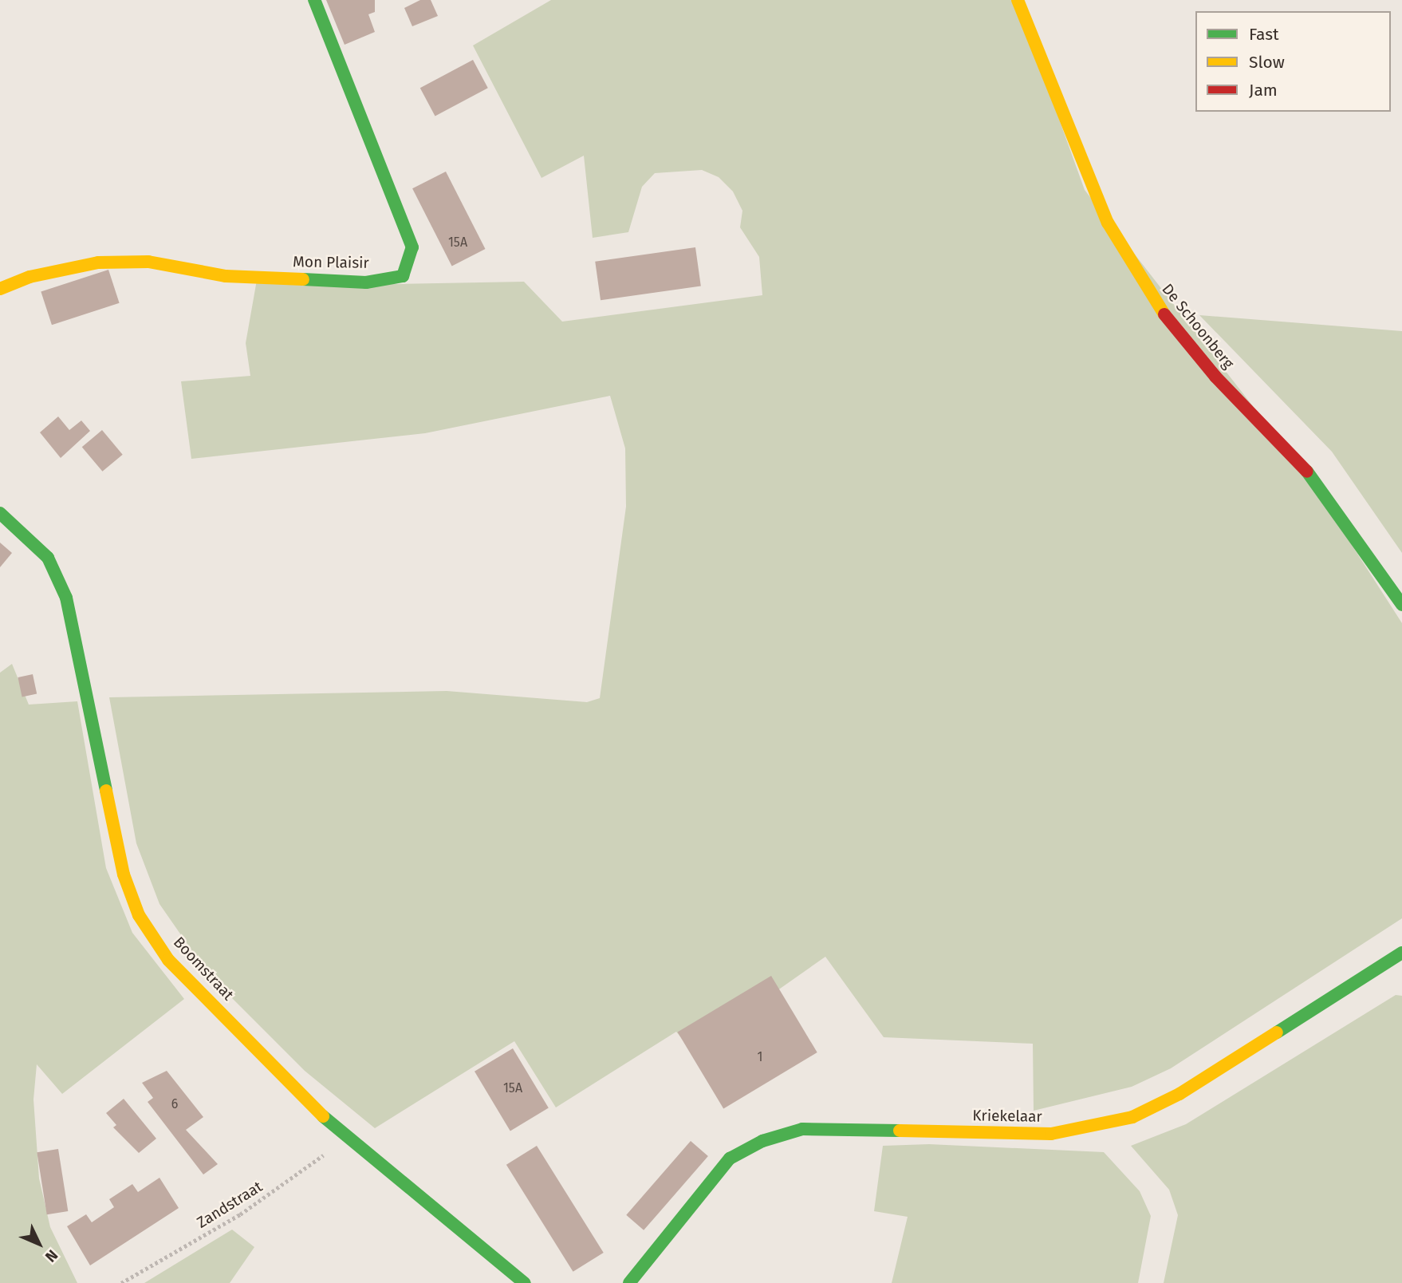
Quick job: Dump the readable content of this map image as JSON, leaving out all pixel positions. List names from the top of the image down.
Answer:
{
  "streets": {
    "street": [
      "Mon Plaisir",
      "De Schoonberg",
      "Boomstraat",
      "Kriekelaar"
    ],
    "path": ["Zandstraat"]
  },
  "crossings": [
    ["Boomstraat", "Zandstraat"]
  ],
  "house_numbers": [
    "15A",
    "1",
    "15A",
    "6"
  ],
  "legend": ["Fast", "Slow", "Jam"],
  "north": "bottom right"
}
